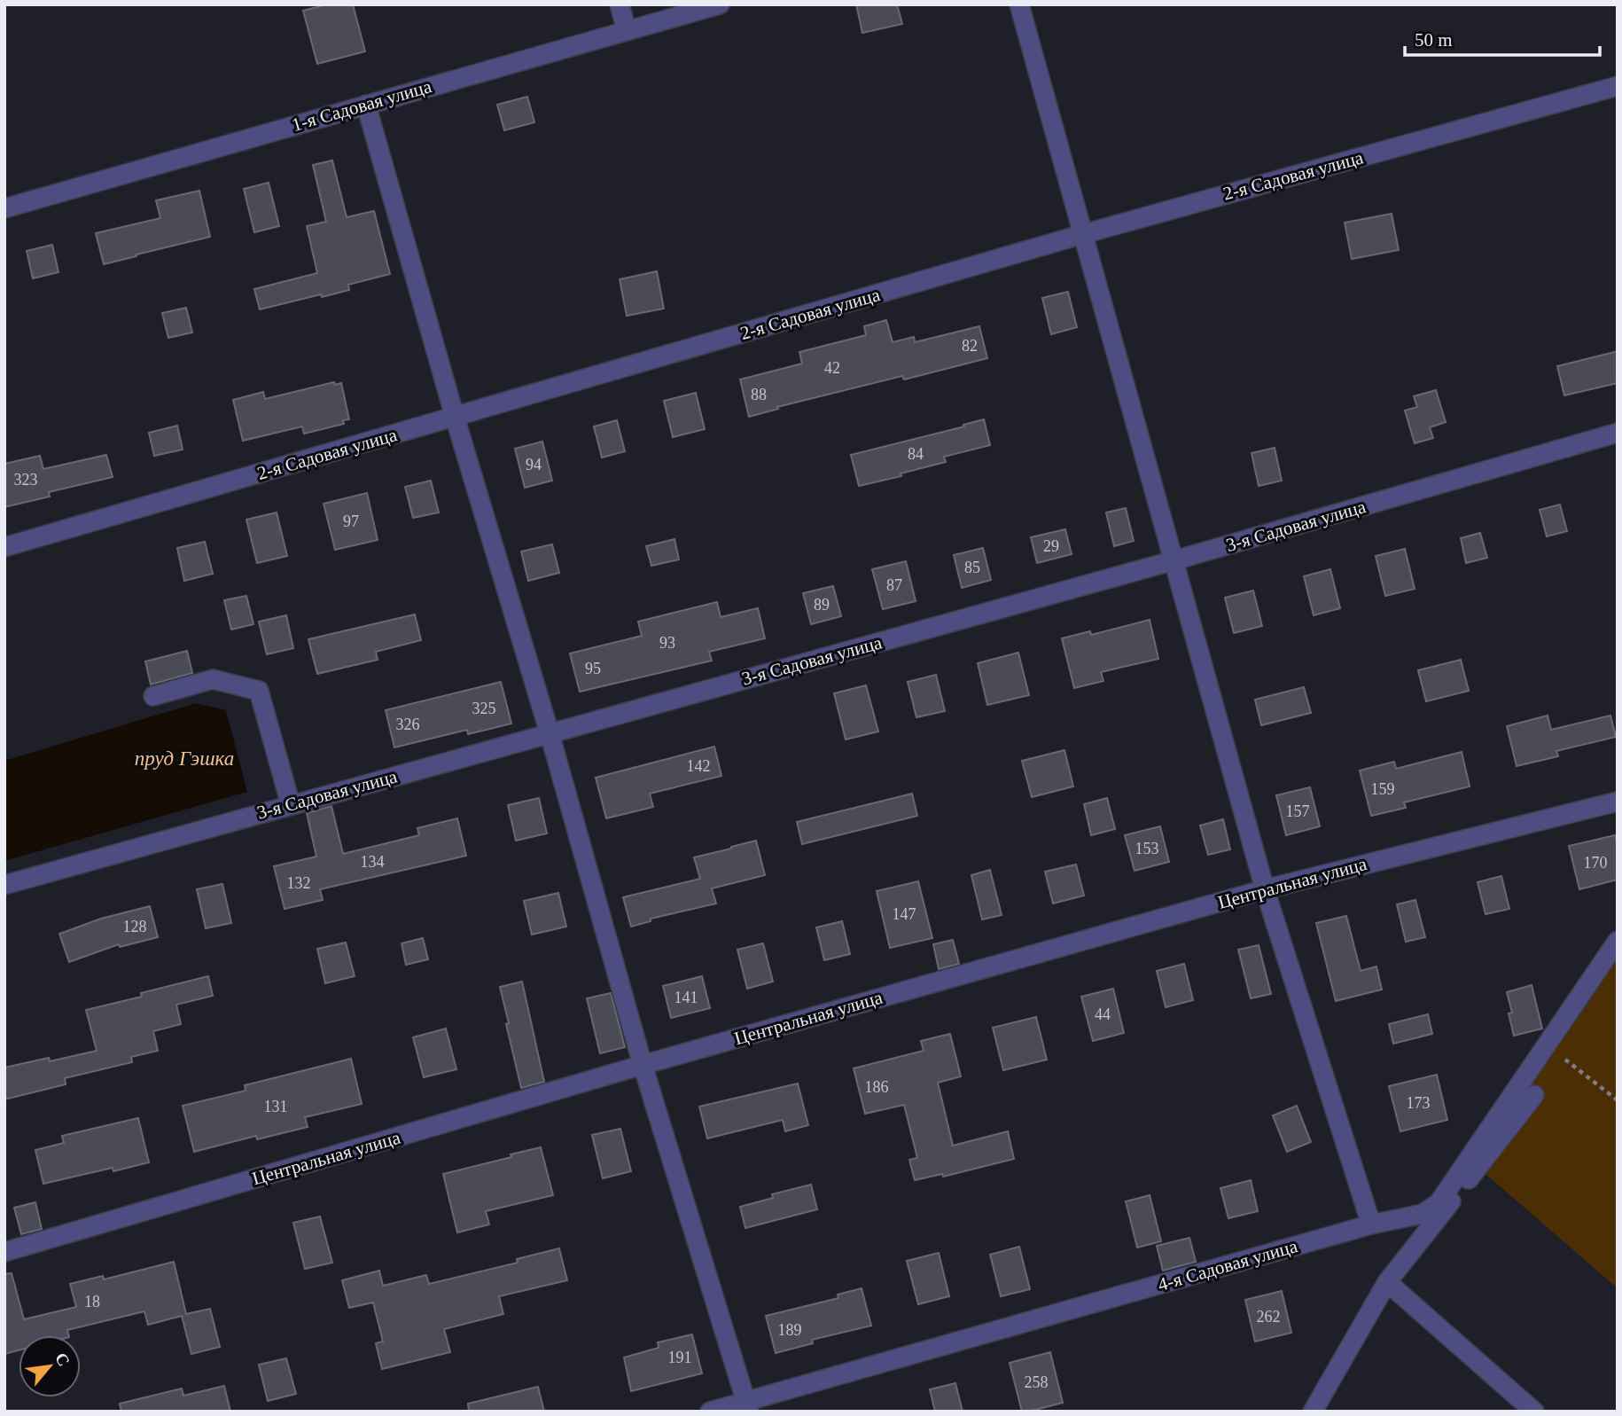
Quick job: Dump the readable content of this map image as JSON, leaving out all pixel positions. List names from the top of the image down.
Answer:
{
  "streets": {
    "street": [
      "1-я Садовая улица",
      "2-я Садовая улица",
      "3-я Садовая улица",
      "Центральная улица",
      "4-я Садовая улица"
    ]
  },
  "water": ["пруд Гэшка"],
  "house_numbers": [
    "82",
    "42",
    "88",
    "84",
    "94",
    "323",
    "97",
    "29",
    "85",
    "87",
    "89",
    "93",
    "95",
    "325",
    "326",
    "142",
    "159",
    "157",
    "153",
    "134",
    "170",
    "132",
    "147",
    "128",
    "141",
    "44",
    "186",
    "173",
    "131",
    "18",
    "262",
    "189",
    "191",
    "258"
  ],
  "scale_bar": "50 m",
  "north": "top right"
}
